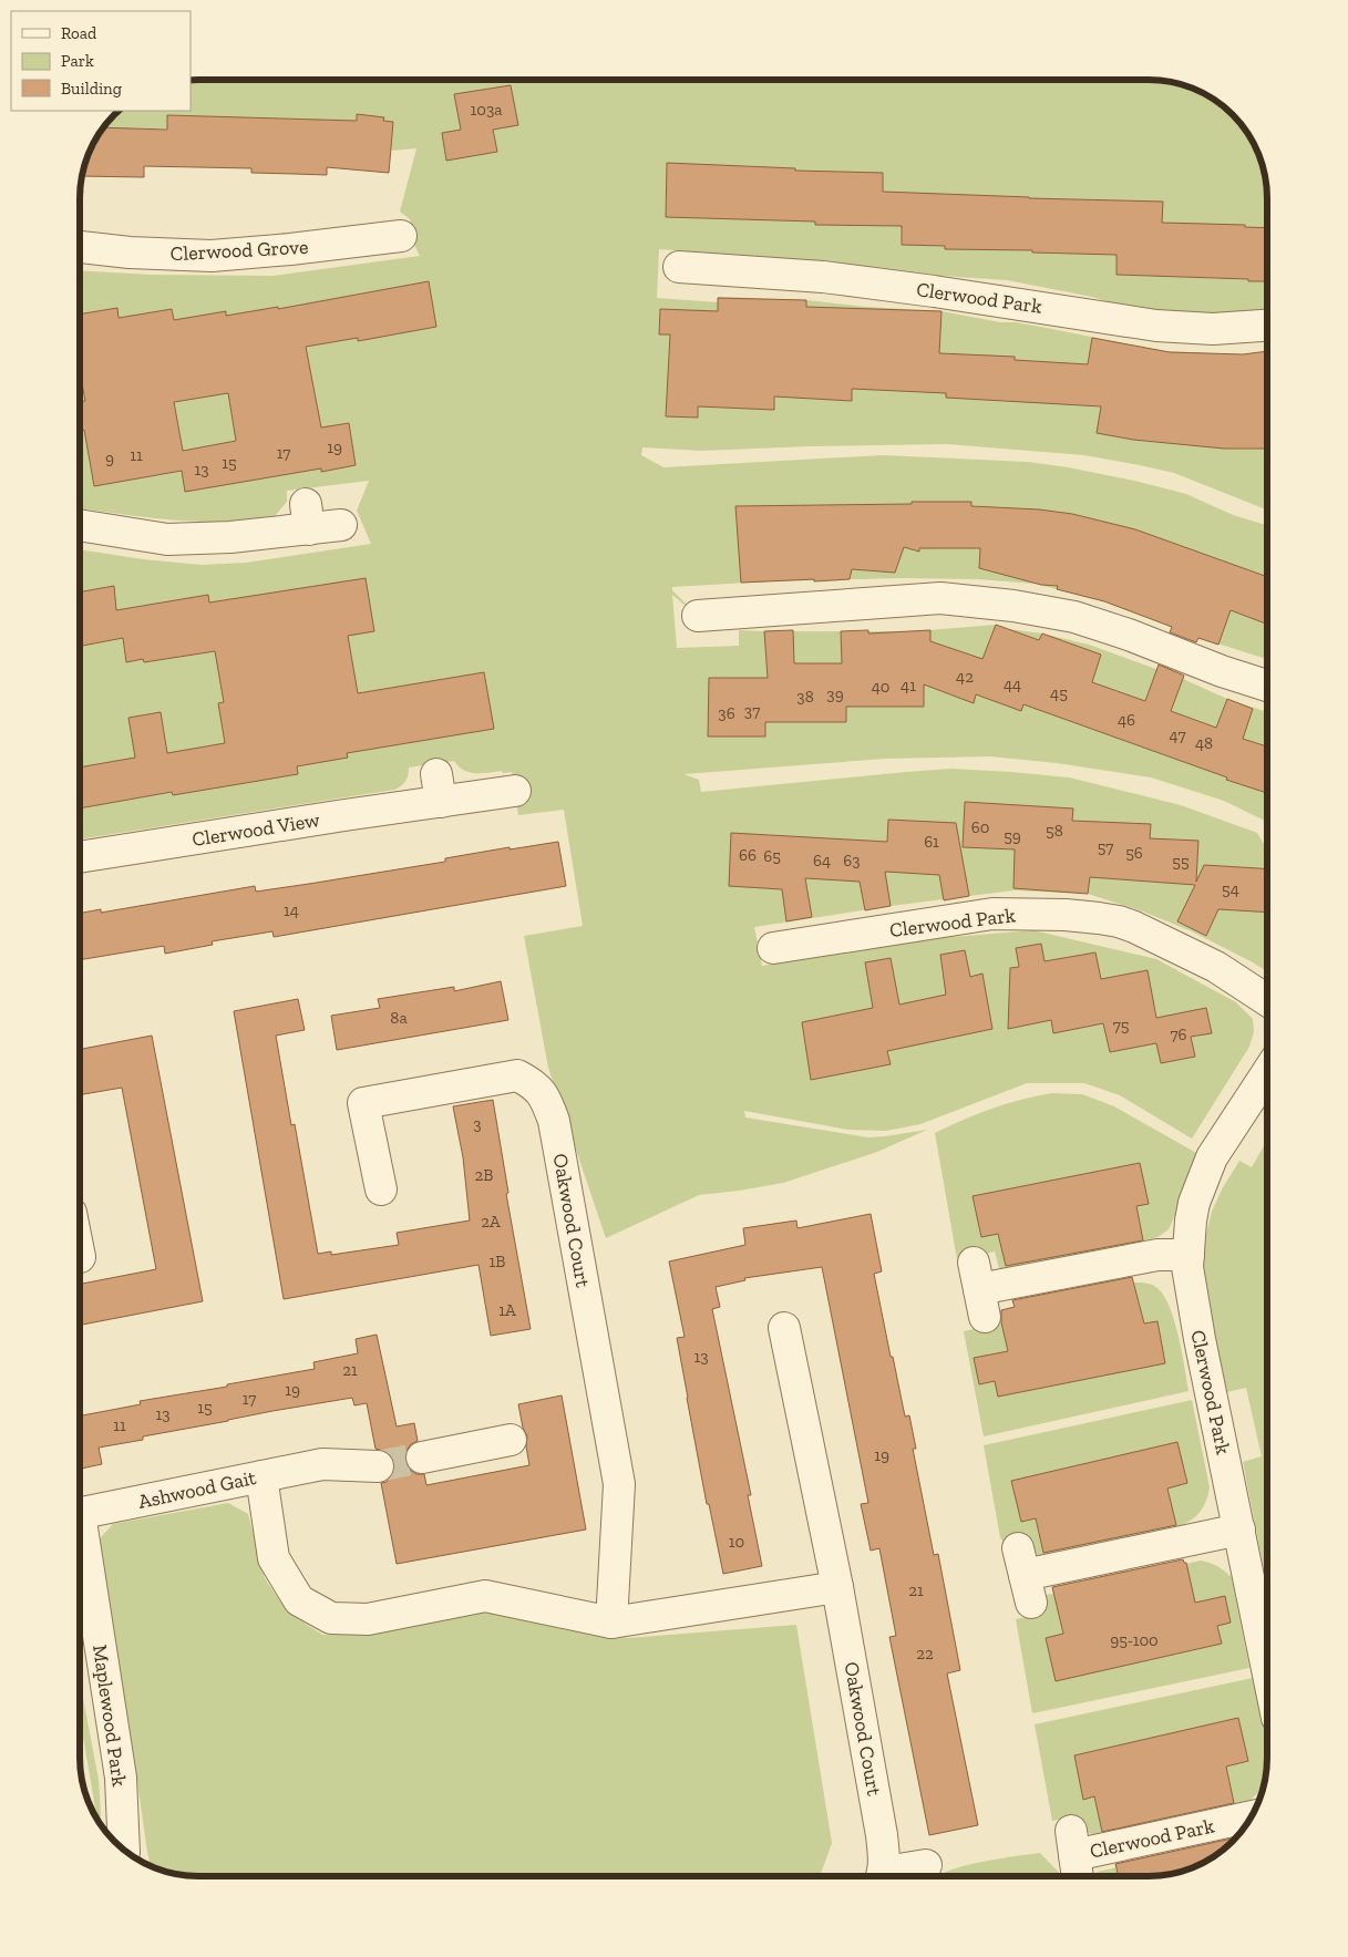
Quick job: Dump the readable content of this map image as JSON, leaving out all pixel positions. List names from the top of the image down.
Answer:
{
  "streets": {
    "street": [
      "Clerwood Grove",
      "Clerwood Park",
      "Clerwood View",
      "Oakwood Court",
      "Ashwood Gait",
      "Maplewood Park"
    ]
  },
  "house_numbers": [
    "103a",
    "19",
    "17",
    "11",
    "9",
    "15",
    "13",
    "42",
    "44",
    "41",
    "40",
    "45",
    "39",
    "38",
    "37",
    "36",
    "46",
    "47",
    "48",
    "60",
    "58",
    "59",
    "61",
    "57",
    "56",
    "66",
    "65",
    "64",
    "63",
    "55",
    "54",
    "14",
    "8a",
    "75",
    "76",
    "3",
    "2B",
    "2A",
    "1B",
    "1A",
    "13",
    "21",
    "19",
    "17",
    "15",
    "13",
    "11",
    "19",
    "10",
    "21",
    "95-100",
    "22"
  ],
  "legend": ["Road", "Park", "Building"]
}
